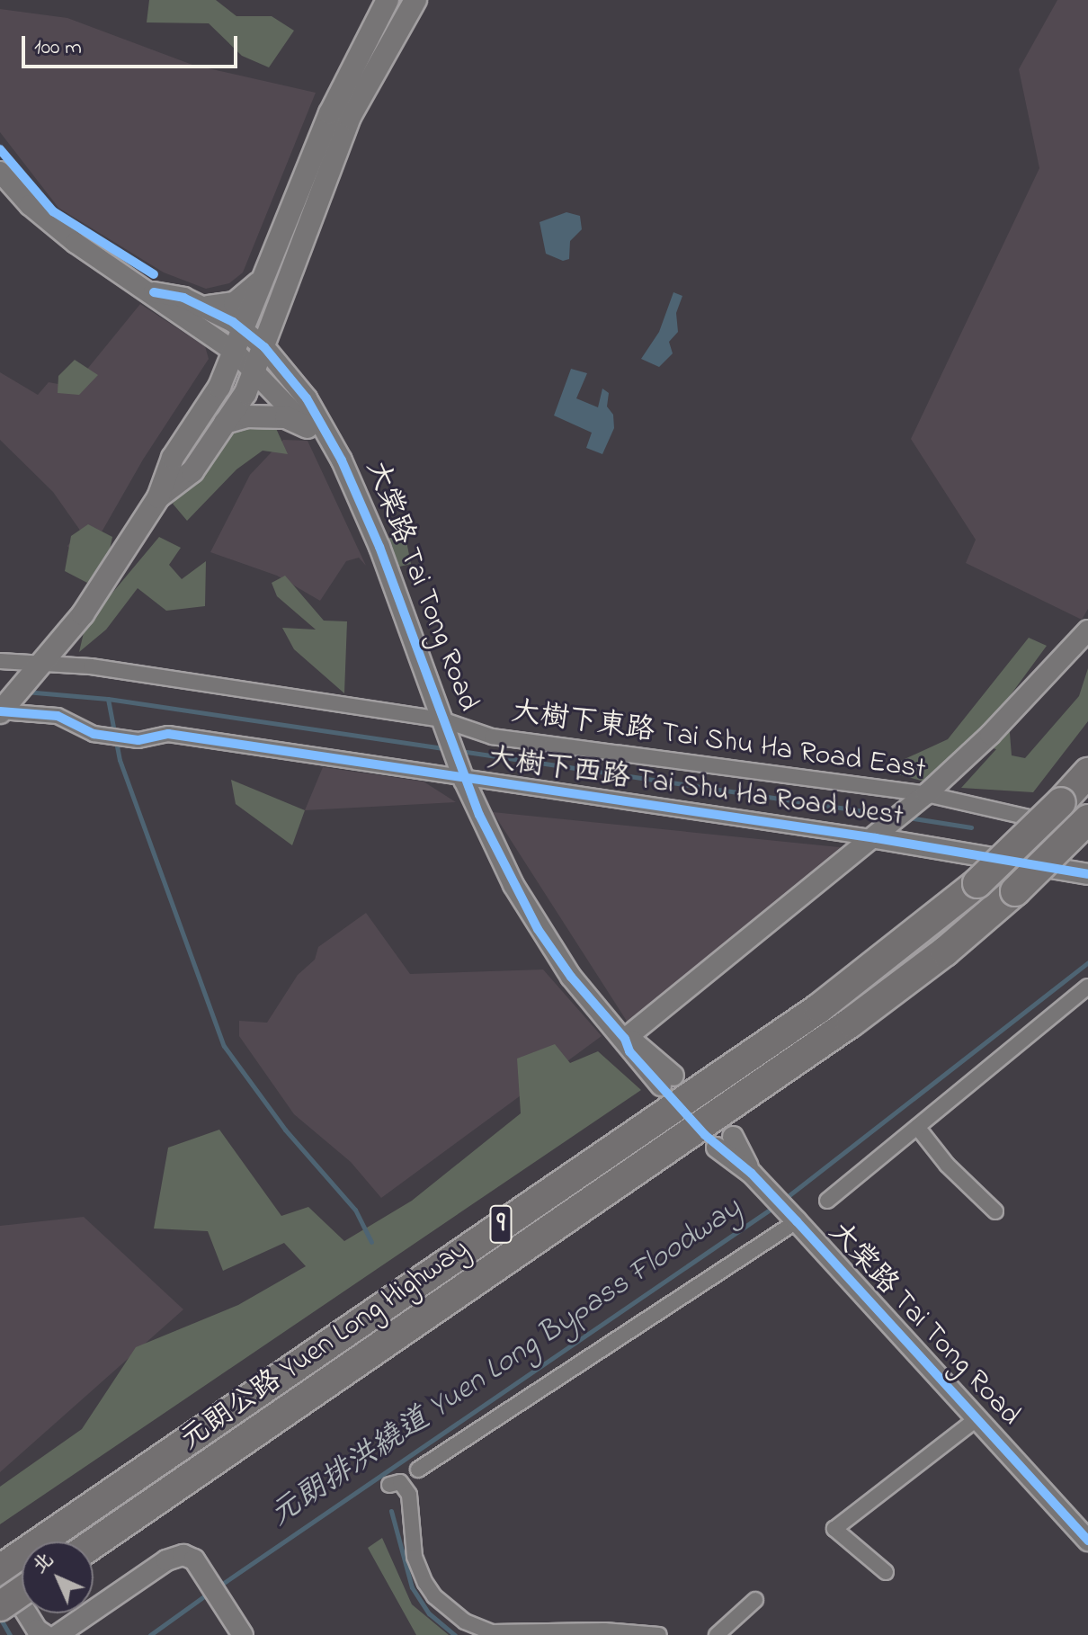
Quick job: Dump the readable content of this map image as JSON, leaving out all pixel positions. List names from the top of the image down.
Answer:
{
  "streets": {
    "highway": ["9", "元朗公路 Yuen Long Highway"],
    "street": ["大棠路 Tai Tong Road", "大樹下東路 Tai Shu Ha Road East", "大樹下西路 Tai Shu Ha Road West"]
  },
  "crossings": [
    ["大棠路 Tai Tong Road", "大樹下東路 Tai Shu Ha Road East"],
    ["大棠路 Tai Tong Road", "大樹下西路 Tai Shu Ha Road West"]
  ],
  "water": ["元朗排洪繞道 Yuen Long Bypass Floodway"],
  "scale_bar": "100 m",
  "north": "top left"
}
